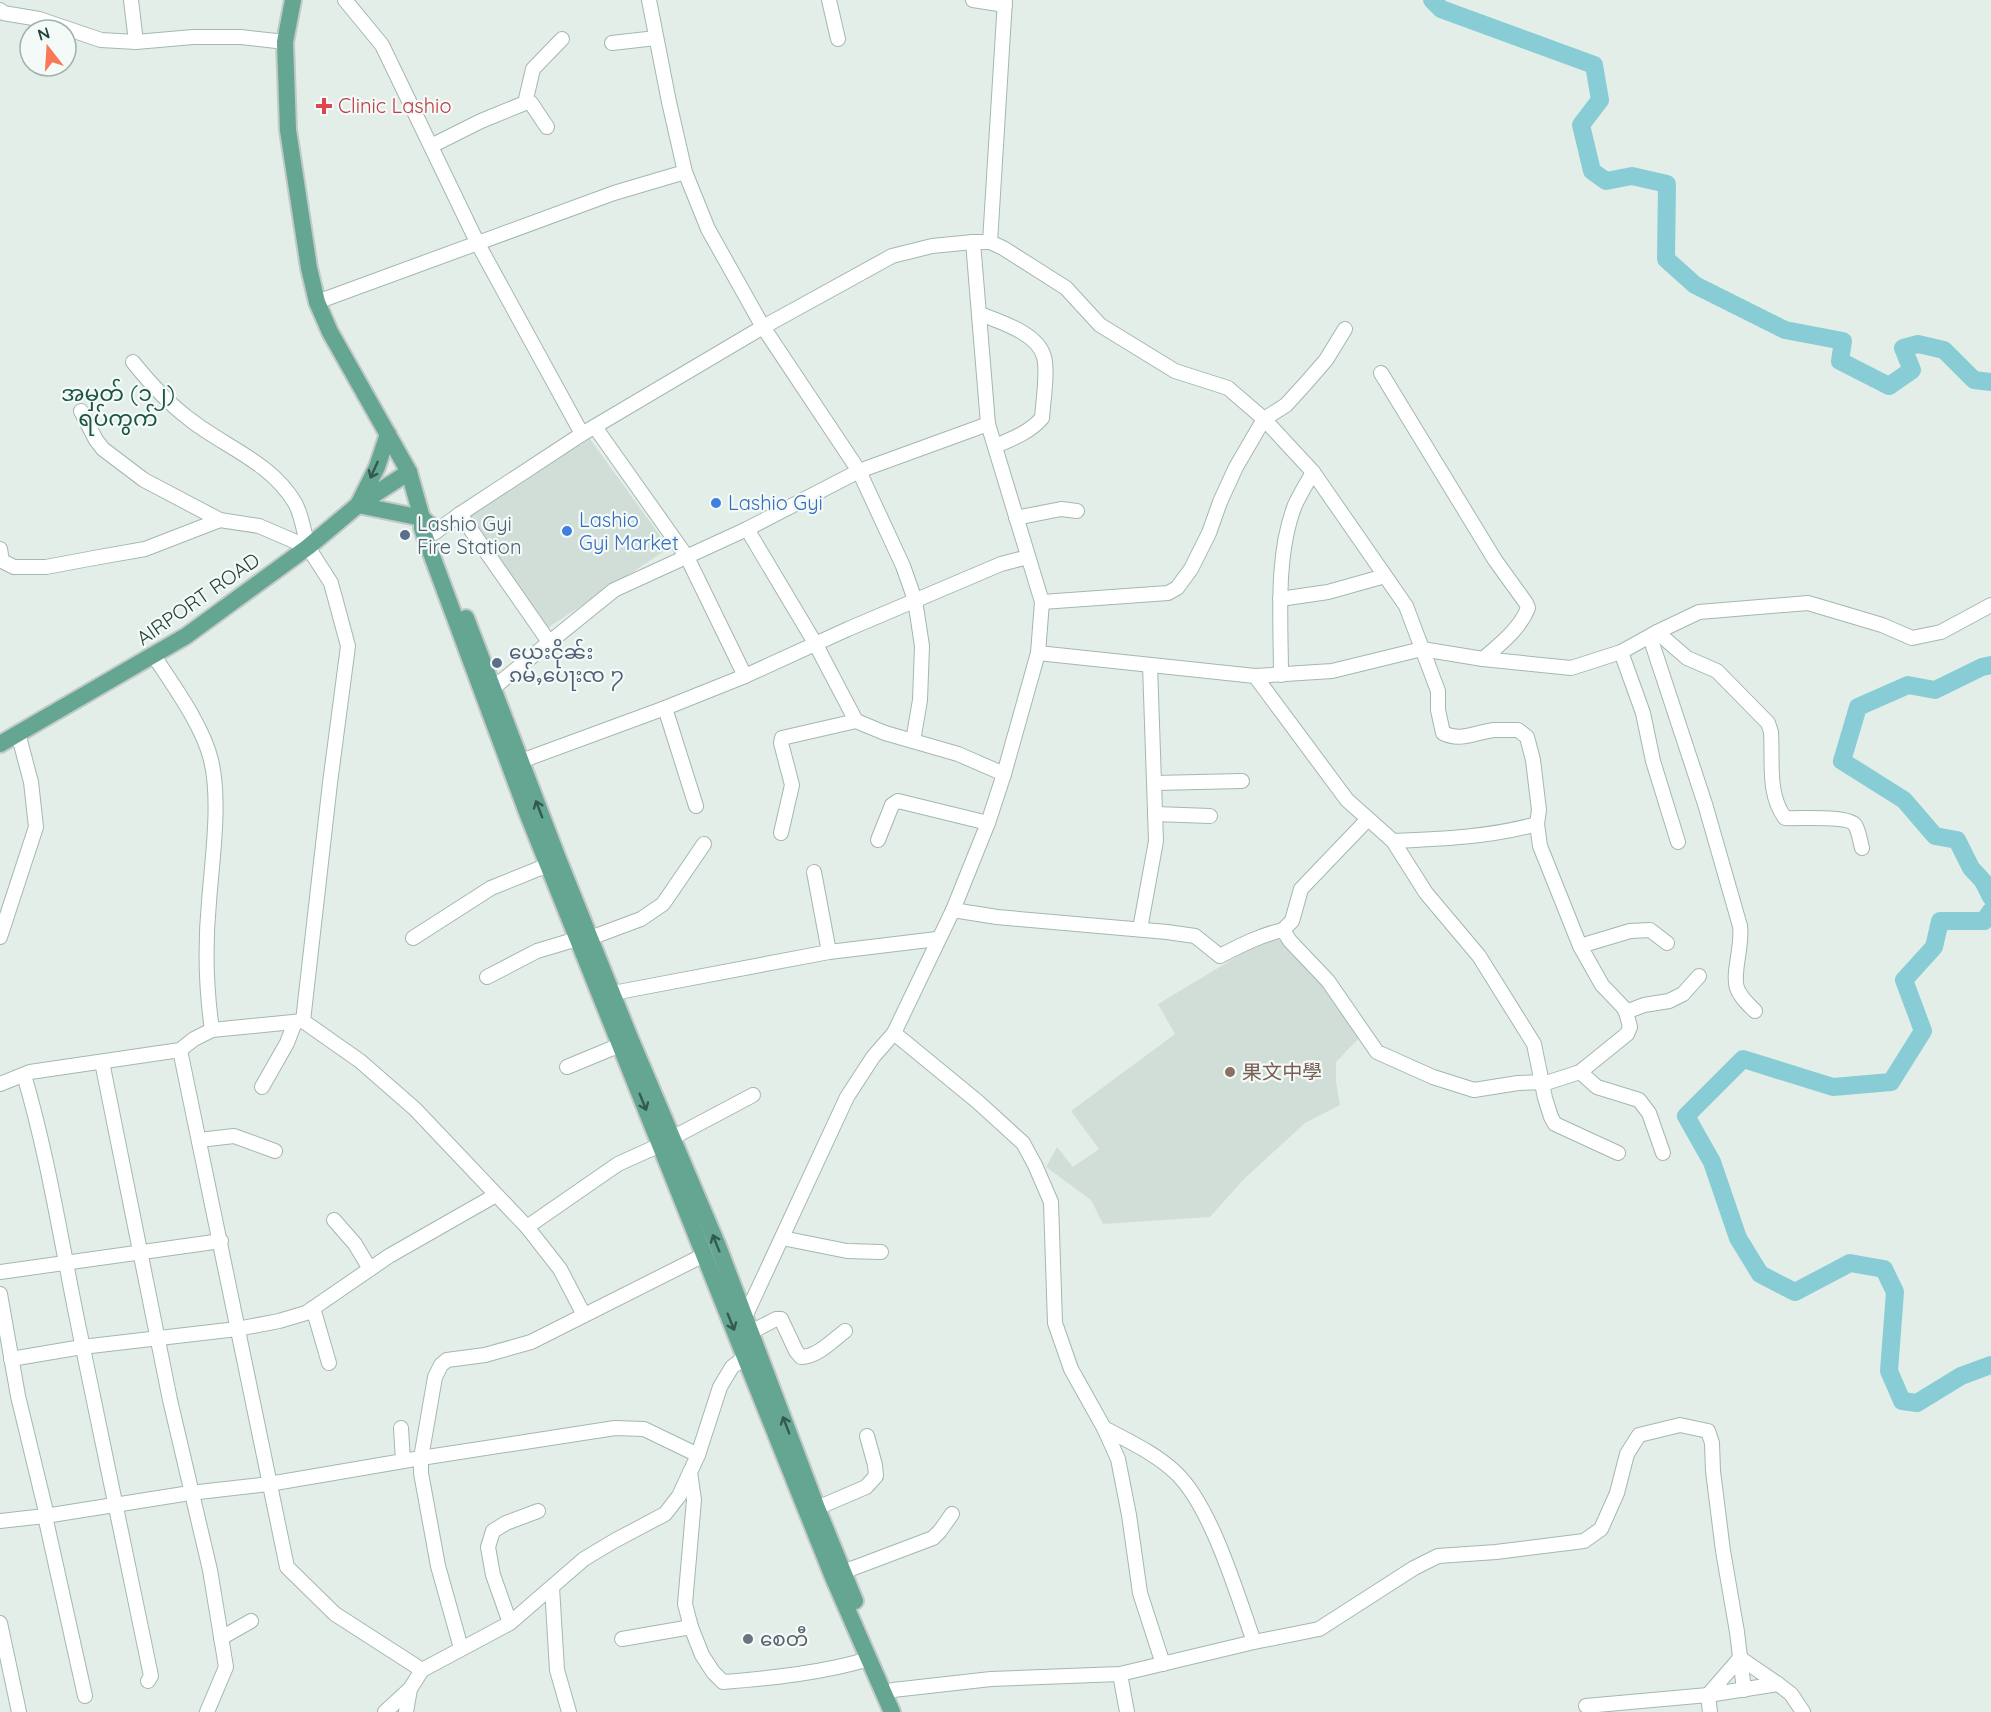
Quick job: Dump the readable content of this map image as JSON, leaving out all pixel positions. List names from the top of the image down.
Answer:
{
  "streets": {
    "main road": ["AIRPORT ROAD"]
  },
  "districts": ["အမှတ် (၁၂) ရပ်ကွက်"],
  "places": {
    "health": ["Clinic Lashio"],
    "other": [
      "Lashio Gyi",
      "Lashio Gyi Market",
      "Lashio Gyi Fire Station",
      "ယေးငိုၼ်း ၵမ်ႇပေႃးၸ ႒",
      "果文中學",
      "စေတီ"
    ]
  },
  "north": "top"
}
